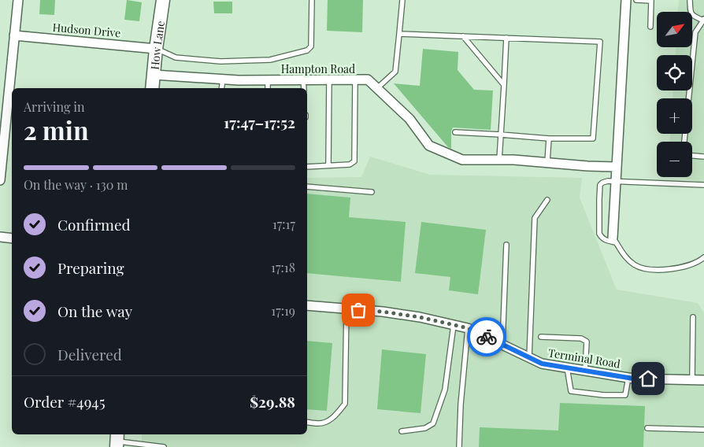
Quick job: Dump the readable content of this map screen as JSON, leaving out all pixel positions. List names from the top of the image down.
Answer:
{
  "streets": {
    "main road": ["How Lane"],
    "street": ["Hudson Drive", "Hampton Road", "Terminal Road"]
  },
  "crossings": [
    ["Hudson Drive", "How Lane"],
    ["How Lane", "Hampton Road"]
  ],
  "north": "top right",
  "page": {
    "map_buttons": ["+", "−"],
    "heading": ["2 min", "Arriving in", "17:47–17:52"],
    "panel": ["Order #4945", "$29.88"],
    "bar": "On the way · 130 m",
    "list": [
      ["Confirmed", "17:17"],
      ["Preparing", "17:18"],
      ["On the way", "17:19"],
      "Delivered"
    ]
  }
}
